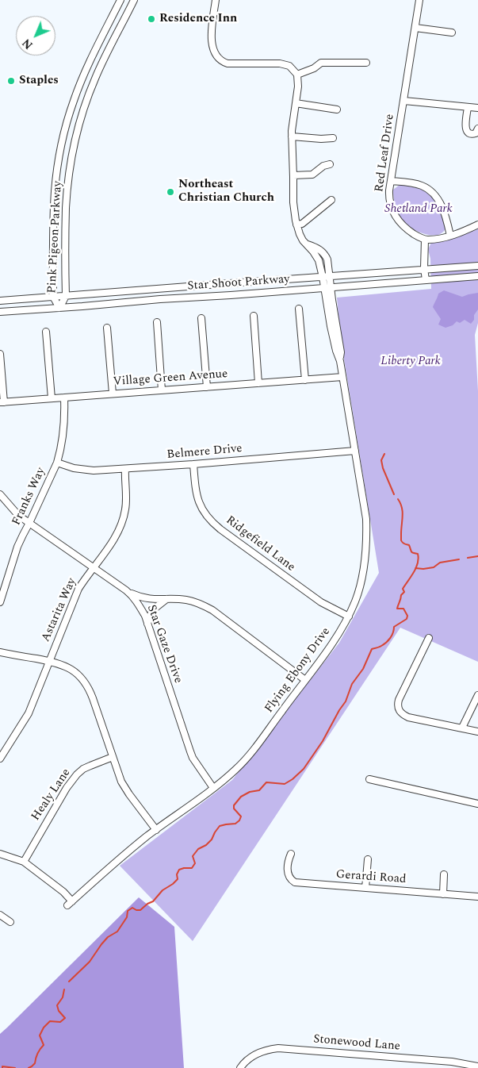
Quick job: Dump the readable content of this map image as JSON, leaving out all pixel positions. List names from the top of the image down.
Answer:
{
  "streets": {
    "street": [
      "Red Leaf Drive",
      "Pink Pigeon Parkway",
      "Star Shoot Parkway",
      "Village Green Avenue",
      "Belmere Drive",
      "Franks Way",
      "Ridgefield Lane",
      "Astarita Way",
      "Star Gaze Drive",
      "Flying Ebony Drive",
      "Healy Lane",
      "Gerardi Road",
      "Stonewood Lane"
    ]
  },
  "crossings": [
    ["Pink Pigeon Parkway", "Star Shoot Parkway"],
    ["Star Shoot Parkway", "Flying Ebony Drive"],
    ["Village Green Avenue", "Franks Way"],
    ["Village Green Avenue", "Flying Ebony Drive"],
    ["Belmere Drive", "Franks Way"],
    ["Belmere Drive", "Ridgefield Lane"],
    ["Belmere Drive", "Astarita Way"],
    ["Belmere Drive", "Flying Ebony Drive"],
    ["Franks Way", "Star Gaze Drive"],
    ["Ridgefield Lane", "Flying Ebony Drive"],
    ["Astarita Way", "Star Gaze Drive"],
    ["Star Gaze Drive", "Flying Ebony Drive"],
    ["Flying Ebony Drive", "Healy Lane"]
  ],
  "parks": ["Shetland Park", "Liberty Park"],
  "places": ["Residence Inn", "Staples", "Northeast Christian Church"],
  "north": "bottom left"
}
